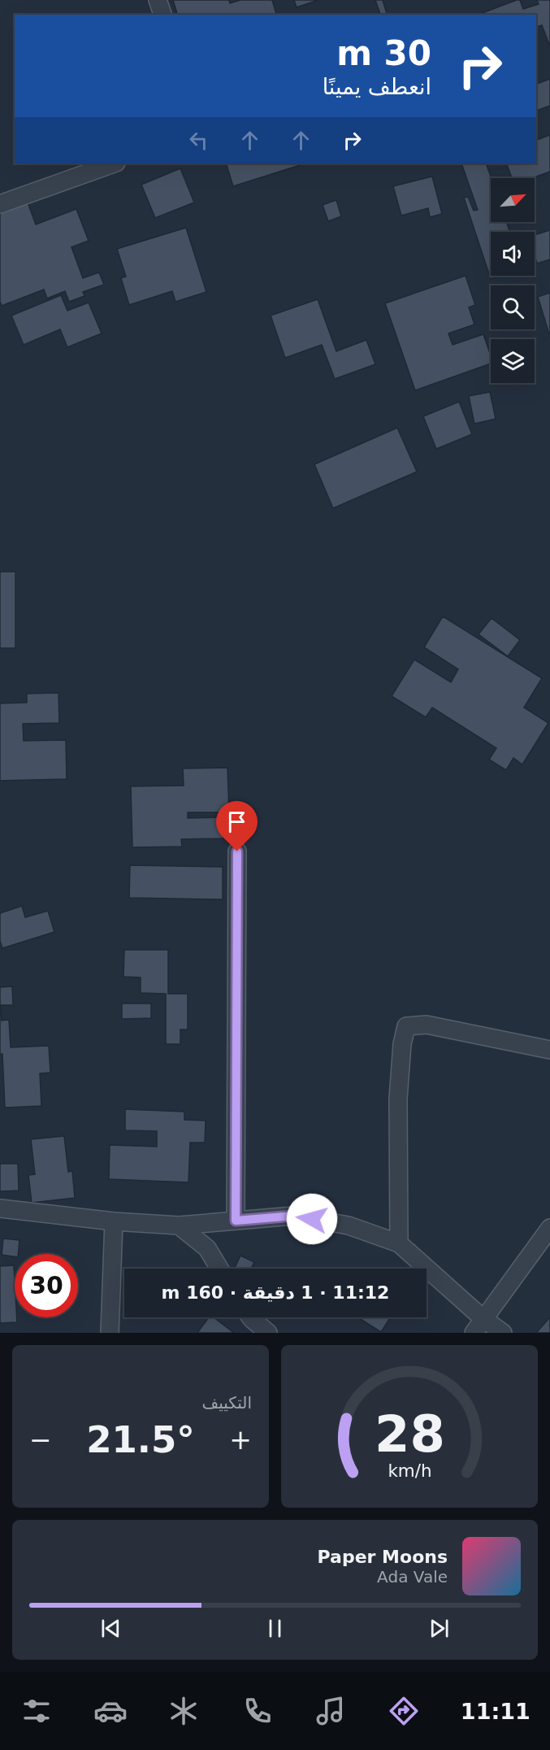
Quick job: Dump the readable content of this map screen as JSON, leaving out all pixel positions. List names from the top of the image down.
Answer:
{
  "north": "top right",
  "page": {
    "turn": ["30 m", "انعطف يمينًا"],
    "limit": "30",
    "trip": "11:12 · 1 دقيقة · 160 m",
    "tile": "التكييف",
    "heat": ["−", "21.5°", "+"],
    "song": ["Paper Moons", "Ada Vale"],
    "tabs": "11:11",
    "gauge": ["28", "km/h"]
  }
}
